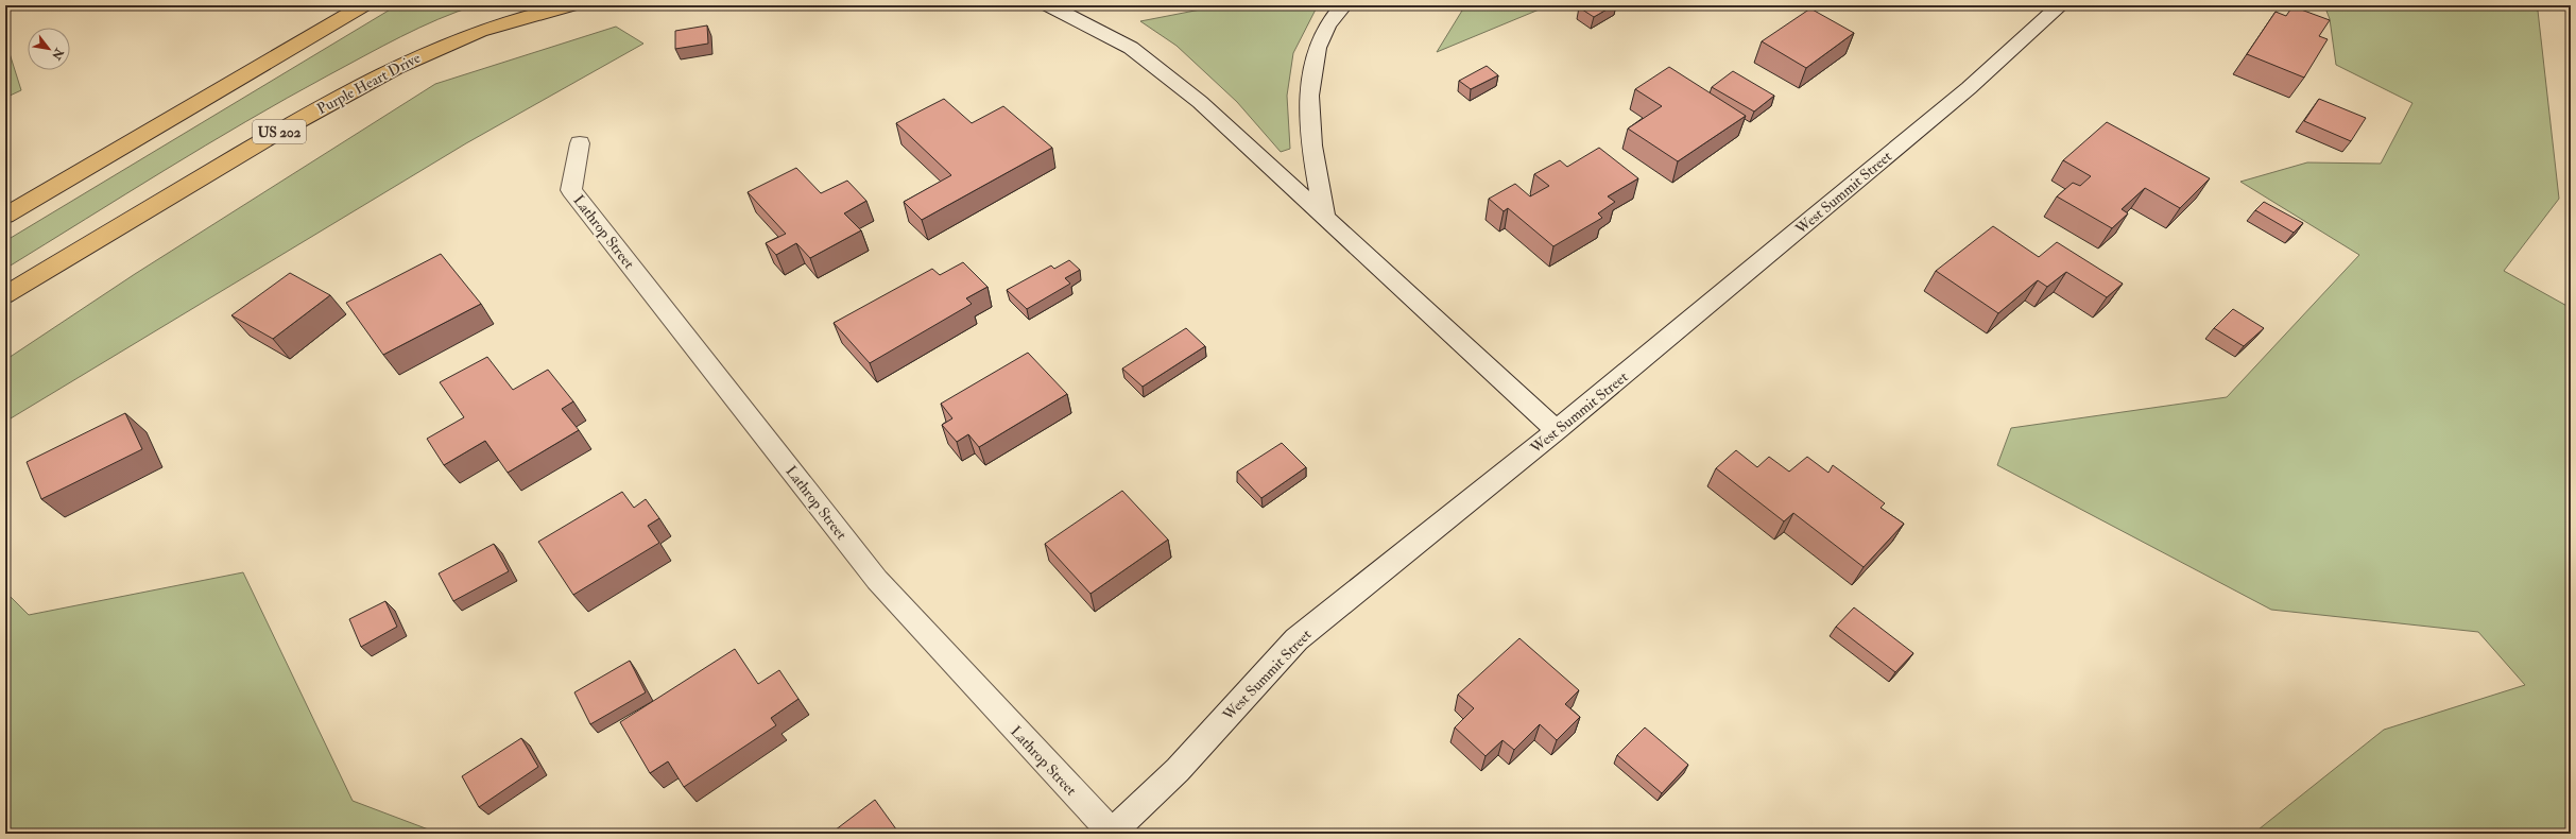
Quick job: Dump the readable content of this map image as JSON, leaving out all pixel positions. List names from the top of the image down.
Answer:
{
  "streets": {
    "main road": ["Purple Heart Drive", "US 202"],
    "street": ["West Summit Street", "Lathrop Street"]
  },
  "crossings": [
    ["West Summit Street", "Lathrop Street"]
  ],
  "north": "bottom right"
}
